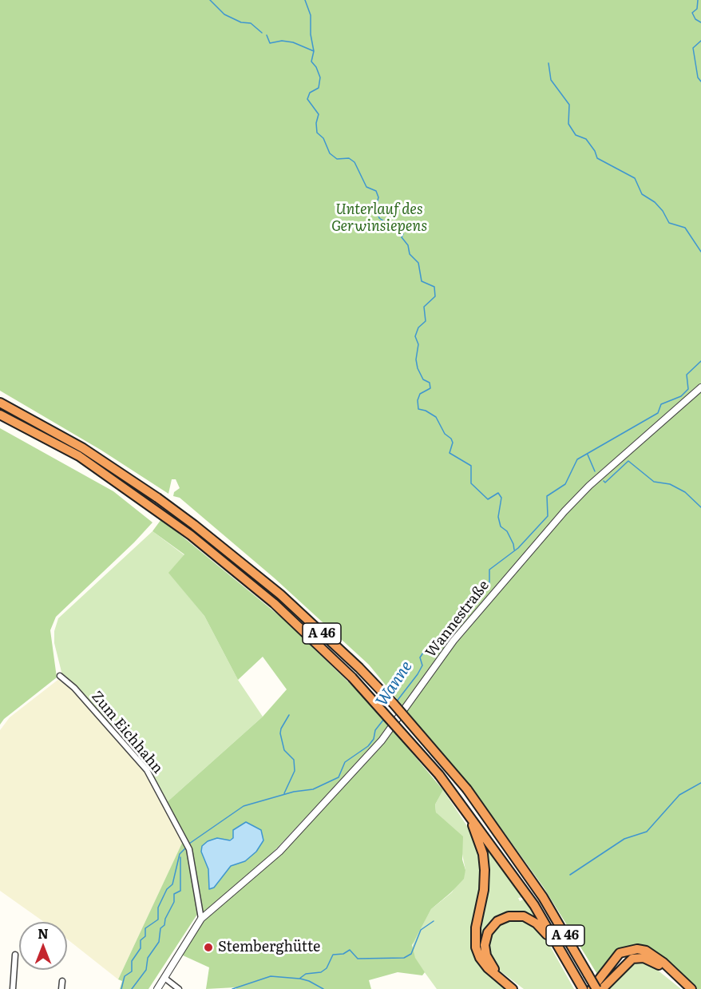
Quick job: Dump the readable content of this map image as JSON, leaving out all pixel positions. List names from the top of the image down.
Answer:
{
  "streets": {
    "highway": ["A 46"],
    "street": ["Wannestraße", "Zum Eichhahn"]
  },
  "crossings": [
    ["Wannestraße", "Zum Eichhahn"]
  ],
  "water": ["Wanne"],
  "parks": ["Unterlauf des Gerwinsiepens"],
  "places": ["Stemberghütte"],
  "north": "top"
}
